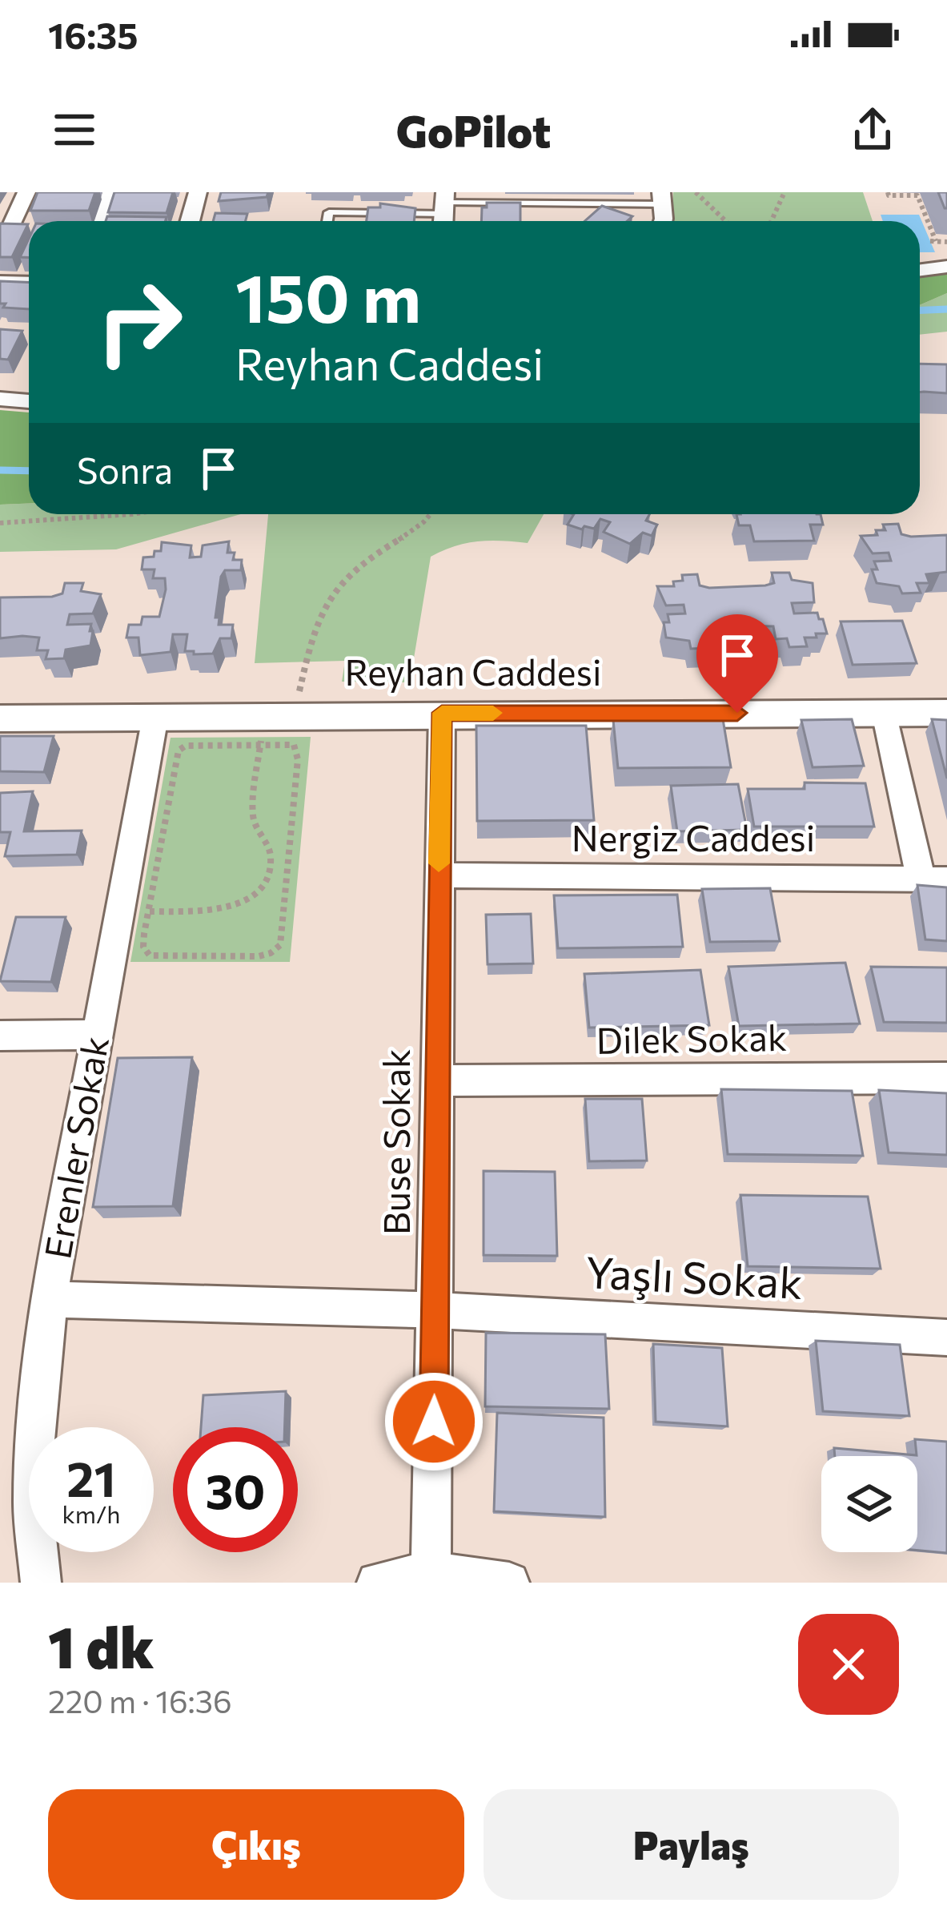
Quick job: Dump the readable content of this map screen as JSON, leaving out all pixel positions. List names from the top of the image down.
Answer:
{
  "streets": {
    "street": [
      "Reyhan Caddesi",
      "Nergiz Caddesi",
      "Dilek Sokak",
      "Buse Sokak",
      "Erenler Sokak",
      "Yaşlı Sokak"
    ]
  },
  "crossings": [
    ["Reyhan Caddesi", "Buse Sokak"],
    ["Reyhan Caddesi", "Erenler Sokak"],
    ["Nergiz Caddesi", "Buse Sokak"],
    ["Dilek Sokak", "Buse Sokak"],
    ["Buse Sokak", "Yaşlı Sokak"],
    ["Erenler Sokak", "Yaşlı Sokak"]
  ],
  "page": {
    "status": "16:35",
    "header": "GoPilot",
    "turn": ["150 m", "Reyhan Caddesi"],
    "then": "Sonra",
    "speed": "21 km/h",
    "limit": "30",
    "heading": ["1 dk", "220 m · 16:36"],
    "buttons": ["Çıkış", "Paylaş"]
  }
}
